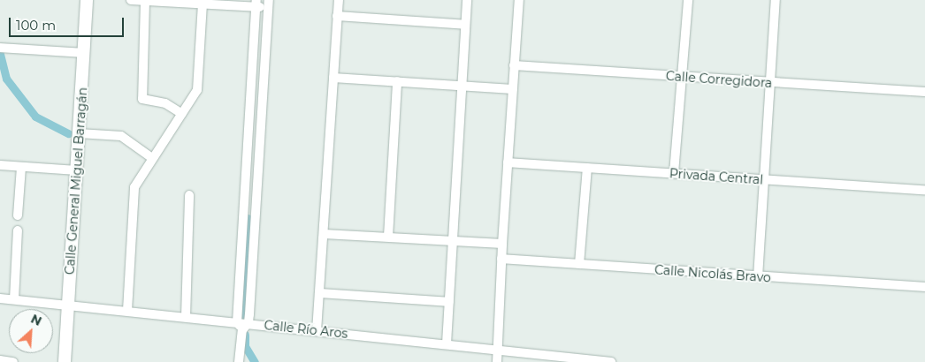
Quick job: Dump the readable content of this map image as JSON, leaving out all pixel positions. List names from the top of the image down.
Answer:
{
  "streets": {
    "main road": ["Calle General Miguel Barragán"],
    "street": [
      "Calle Corregidora",
      "Privada Central",
      "Calle Nicolás Bravo",
      "Calle Río Aros"
    ]
  },
  "crossings": [
    ["Calle General Miguel Barragán", "Calle Río Aros"]
  ],
  "scale_bar": "100 m",
  "north": "top right"
}
